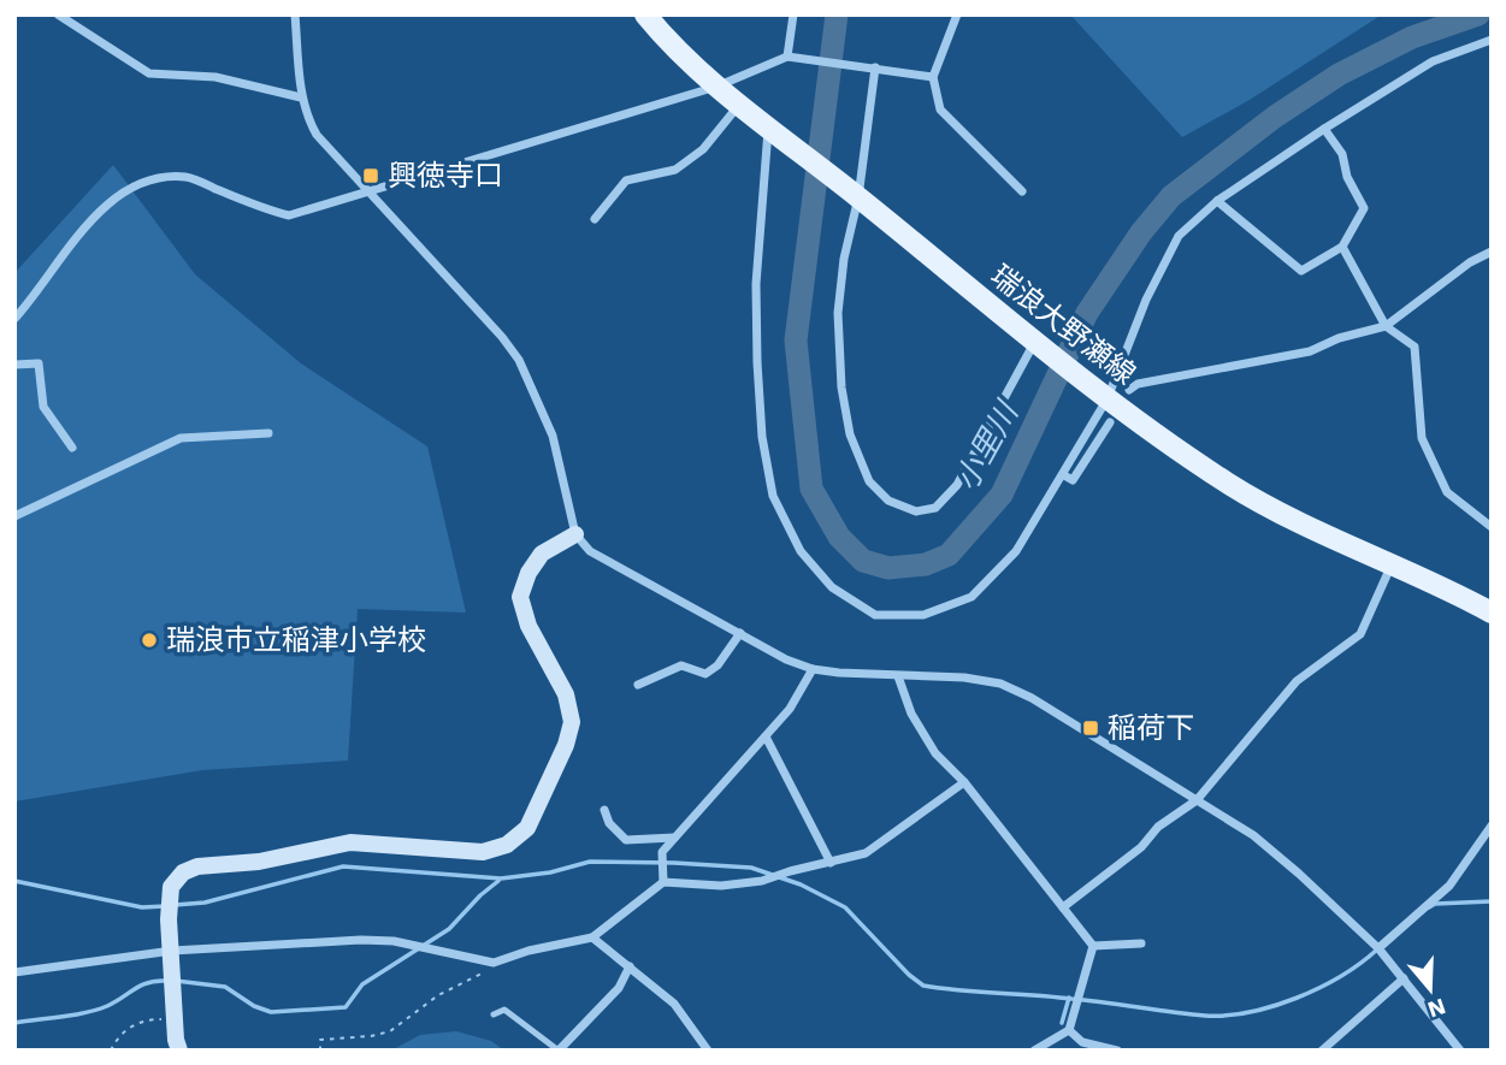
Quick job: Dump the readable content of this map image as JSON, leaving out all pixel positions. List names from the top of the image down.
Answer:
{
  "streets": {
    "main road": ["瑞浪大野瀬線"]
  },
  "water": ["小里川"],
  "places": {
    "transit": ["興徳寺口", "稲荷下"],
    "other": ["瑞浪市立稲津小学校"]
  },
  "north": "bottom"
}
